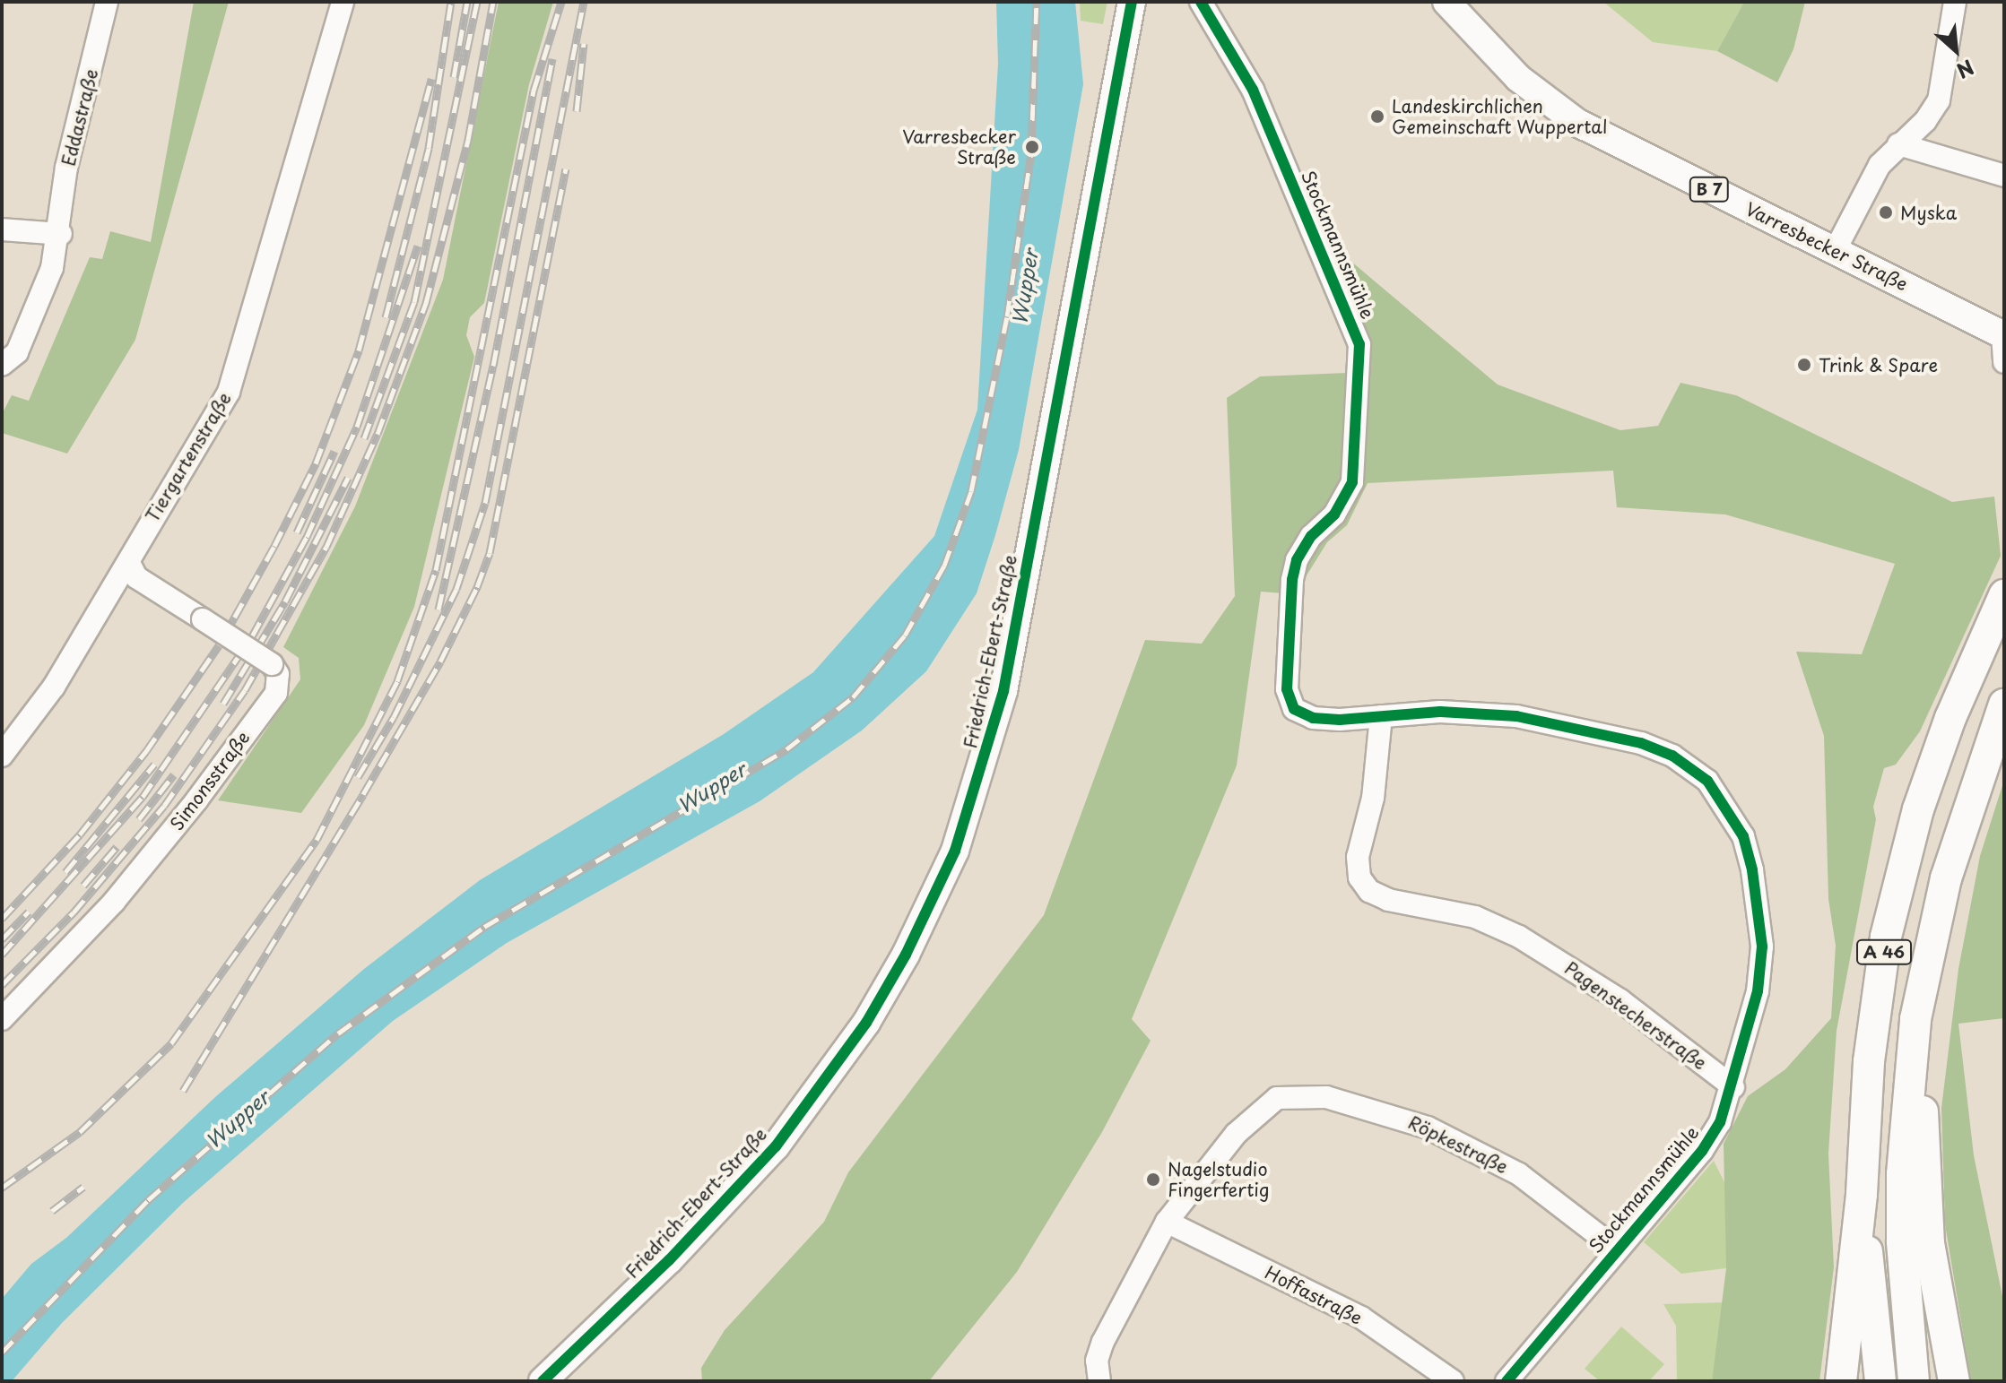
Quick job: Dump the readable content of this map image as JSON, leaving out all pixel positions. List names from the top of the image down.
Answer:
{
  "streets": {
    "highway": ["A 46"],
    "main road": ["B 7", "Varresbecker Straße", "Friedrich-Ebert-Straße"],
    "street": [
      "Eddastraße",
      "Stockmannsmühle",
      "Tiergartenstraße",
      "Simonsstraße",
      "Pagenstecherstraße",
      "Röpkestraße",
      "Hoffastraße"
    ]
  },
  "crossings": [
    ["Stockmannsmühle", "Pagenstecherstraße"],
    ["Stockmannsmühle", "Röpkestraße"],
    ["Tiergartenstraße", "Simonsstraße"],
    ["Röpkestraße", "Hoffastraße"]
  ],
  "water": ["Wupper"],
  "places": [
    "Landeskirchlichen Gemeinschaft Wuppertal",
    "Varresbecker Straße",
    "Myska",
    "Trink & Spare",
    "Nagelstudio Fingerfertig"
  ],
  "north": "bottom right"
}
